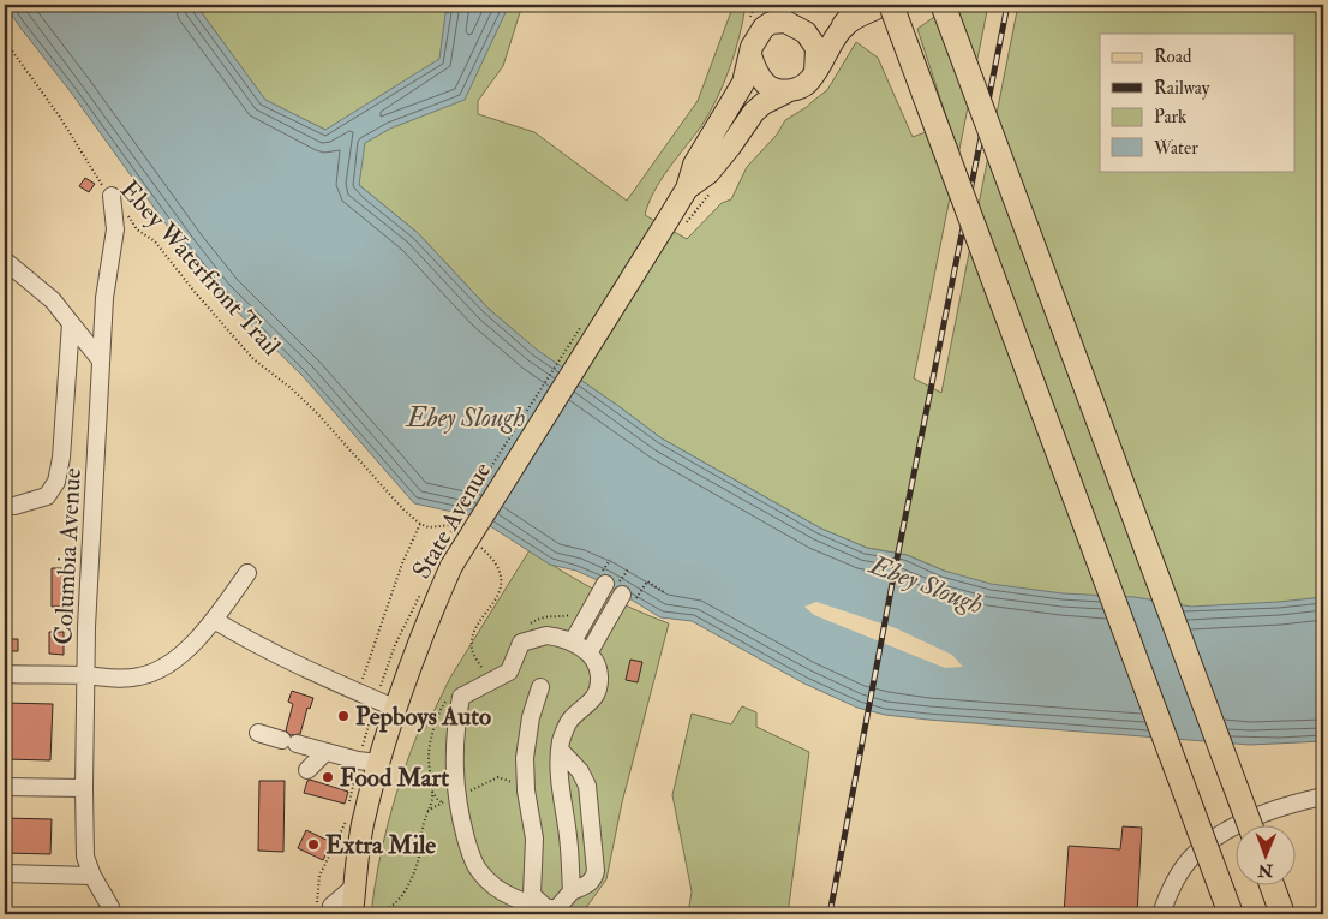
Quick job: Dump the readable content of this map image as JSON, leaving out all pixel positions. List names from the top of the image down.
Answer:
{
  "streets": {
    "main road": ["State Avenue"],
    "street": ["Columbia Avenue"],
    "path": ["Ebey Waterfront Trail"]
  },
  "crossings": [
    ["Ebey Waterfront Trail", "Columbia Avenue"]
  ],
  "water": ["Ebey Slough"],
  "places": ["Pepboys Auto", "Food Mart", "Extra Mile"],
  "legend": [
    "Road",
    "Railway",
    "Park",
    "Water"
  ],
  "north": "bottom"
}
